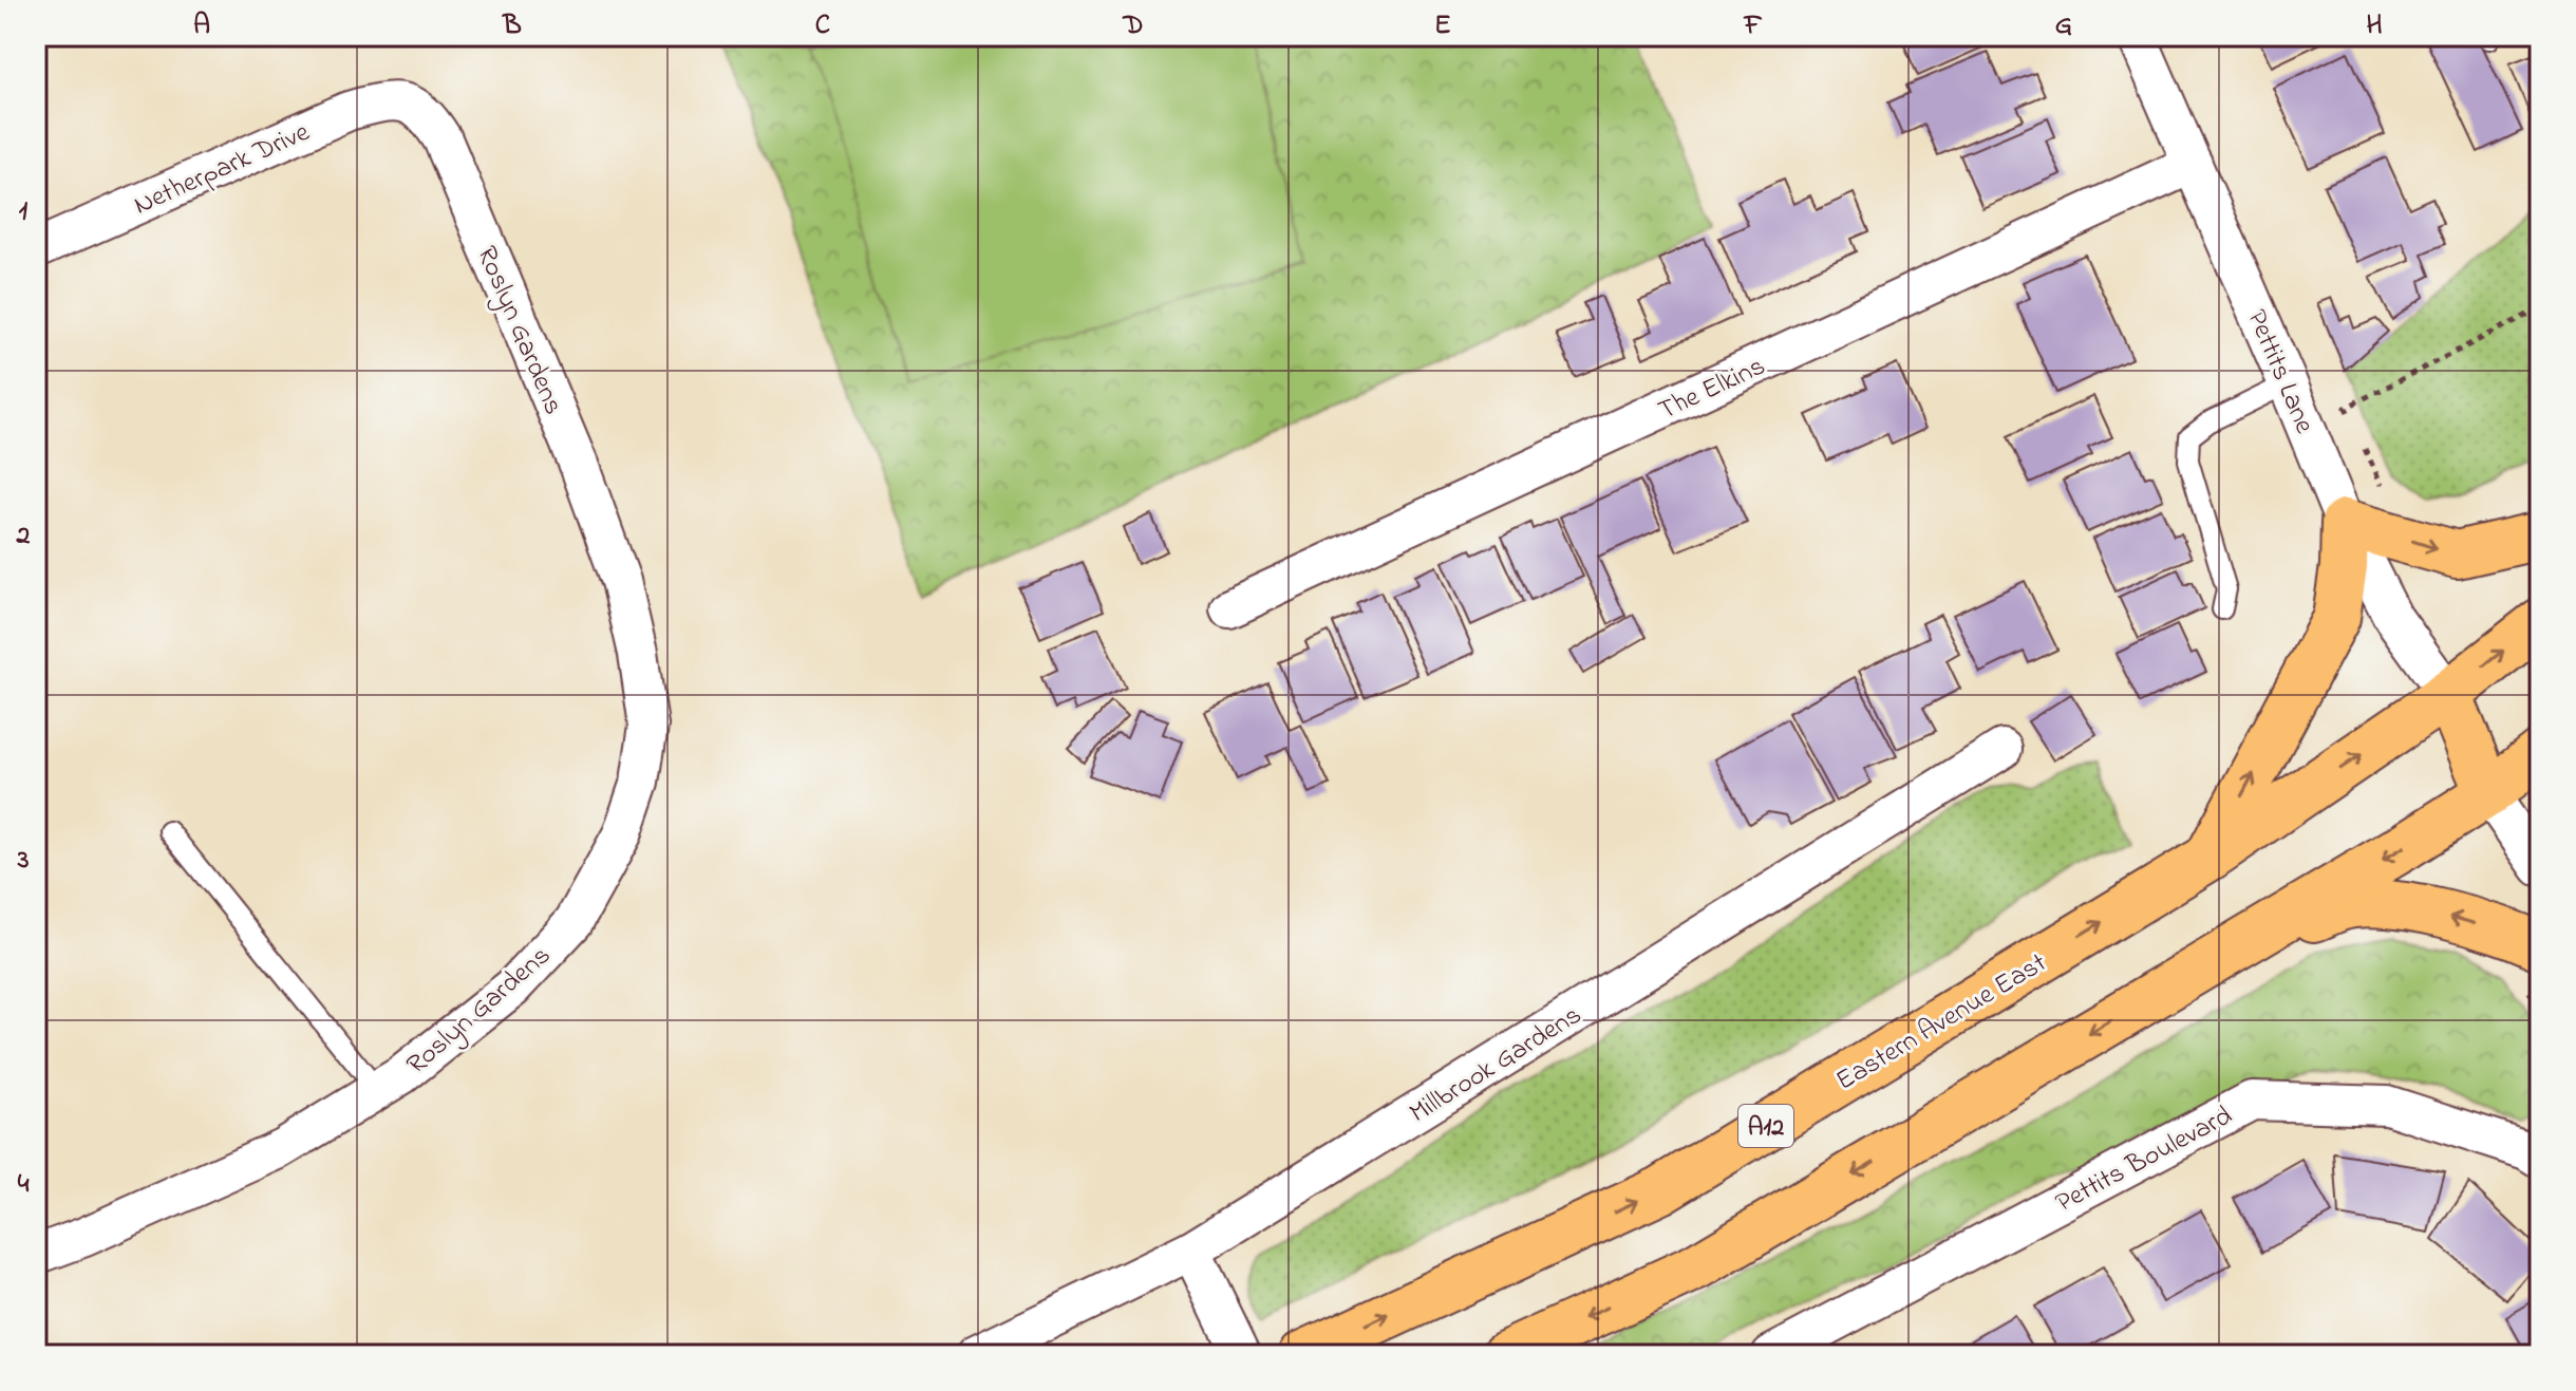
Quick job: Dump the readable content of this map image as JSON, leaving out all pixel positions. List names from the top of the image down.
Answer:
{
  "streets": {
    "highway": ["Eastern Avenue East", "A12"],
    "street": [
      "Netherpark Drive",
      "Roslyn Gardens",
      "Pettits Lane",
      "The Elkins",
      "Millbrook Gardens",
      "Pettits Boulevard"
    ]
  },
  "crossings": [
    ["Netherpark Drive", "Roslyn Gardens"],
    ["Pettits Lane", "The Elkins"],
    ["Pettits Lane", "Eastern Avenue East"]
  ],
  "grid": {
    "columns": [
      "A",
      "B",
      "C",
      "D",
      "E",
      "F",
      "G",
      "H"
    ],
    "rows": [
      "1",
      "2",
      "3",
      "4"
    ]
  }
}
